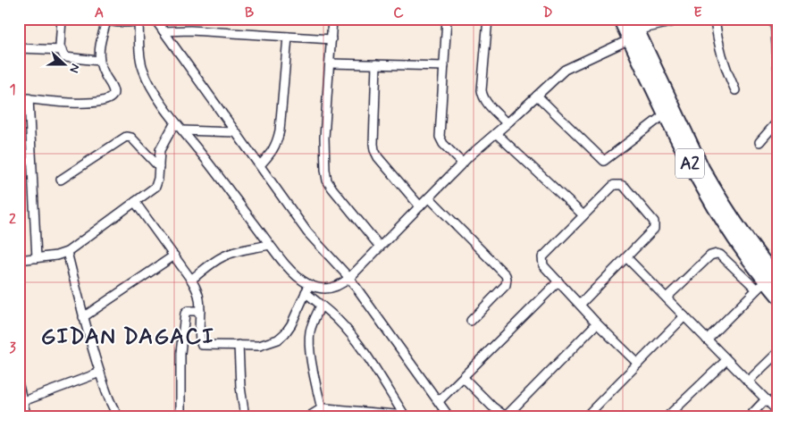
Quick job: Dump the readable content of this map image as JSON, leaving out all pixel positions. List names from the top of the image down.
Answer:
{
  "streets": {
    "highway": ["A2"]
  },
  "districts": ["GIDAN DAGACI"],
  "north": "right",
  "grid": {
    "columns": [
      "A",
      "B",
      "C",
      "D",
      "E"
    ],
    "rows": ["1", "2", "3"]
  }
}
